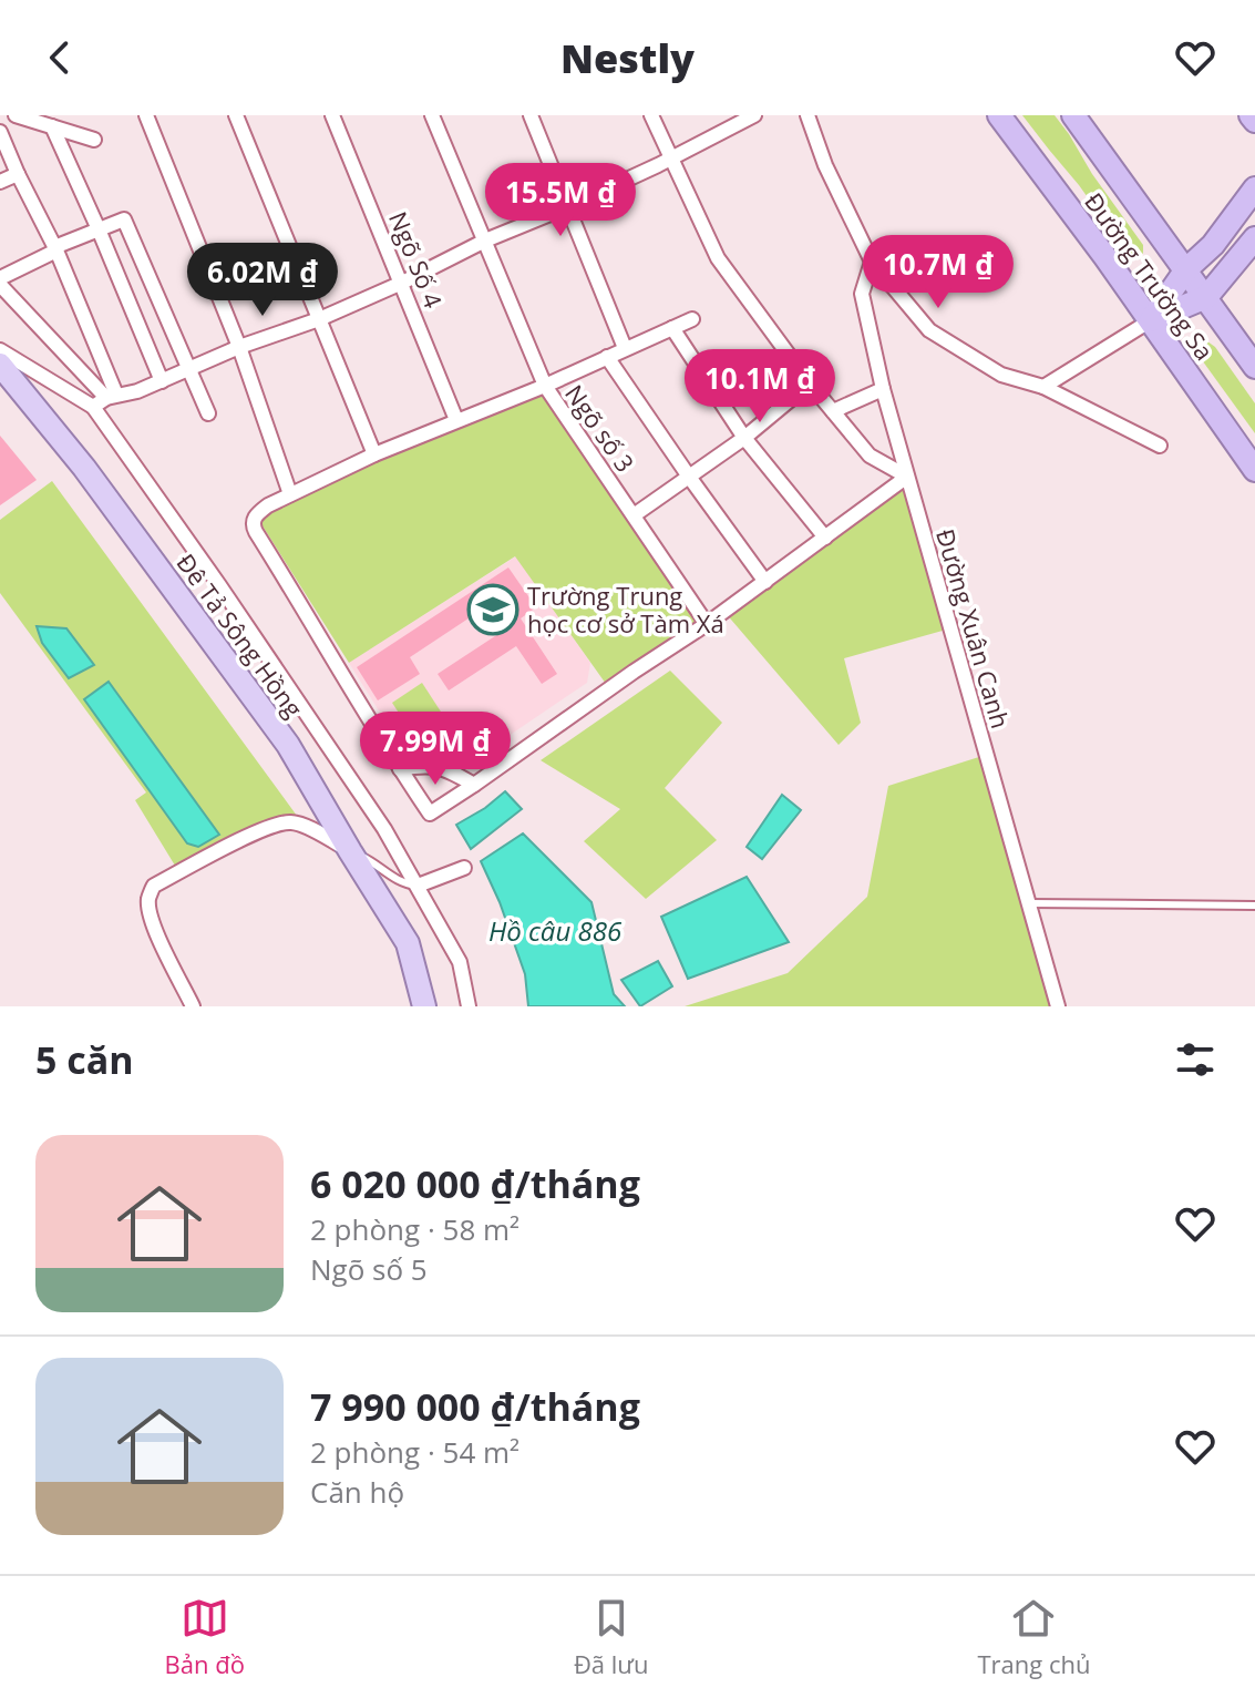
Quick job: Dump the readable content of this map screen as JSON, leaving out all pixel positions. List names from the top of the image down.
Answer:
{
  "streets": {
    "highway": ["Đường Trường Sa"],
    "main road": ["Đê Tả Sông Hồng"],
    "street": ["Ngõ Số 4", "Ngõ số 3", "Đường Xuân Canh"]
  },
  "water": ["Hồ câu 886"],
  "places": {
    "school or university": ["Trường Trung học cơ sở Tàm Xá"]
  },
  "page": {
    "header": "Nestly",
    "price": [
      "15.5M ₫",
      "10.7M ₫",
      "6.02M ₫",
      "10.1M ₫",
      "7.99M ₫"
    ],
    "heading": "5 căn",
    "list": [
      {
        "name": "6 020 000 ₫/tháng",
        "note": "2 phòng · 58 m² · Ngõ số 5"
      },
      {
        "name": "7 990 000 ₫/tháng",
        "note": "2 phòng · 54 m² · Căn hộ"
      }
    ],
    "tabs": ["Bản đồ", "Đã lưu", "Trang chủ"]
  }
}
